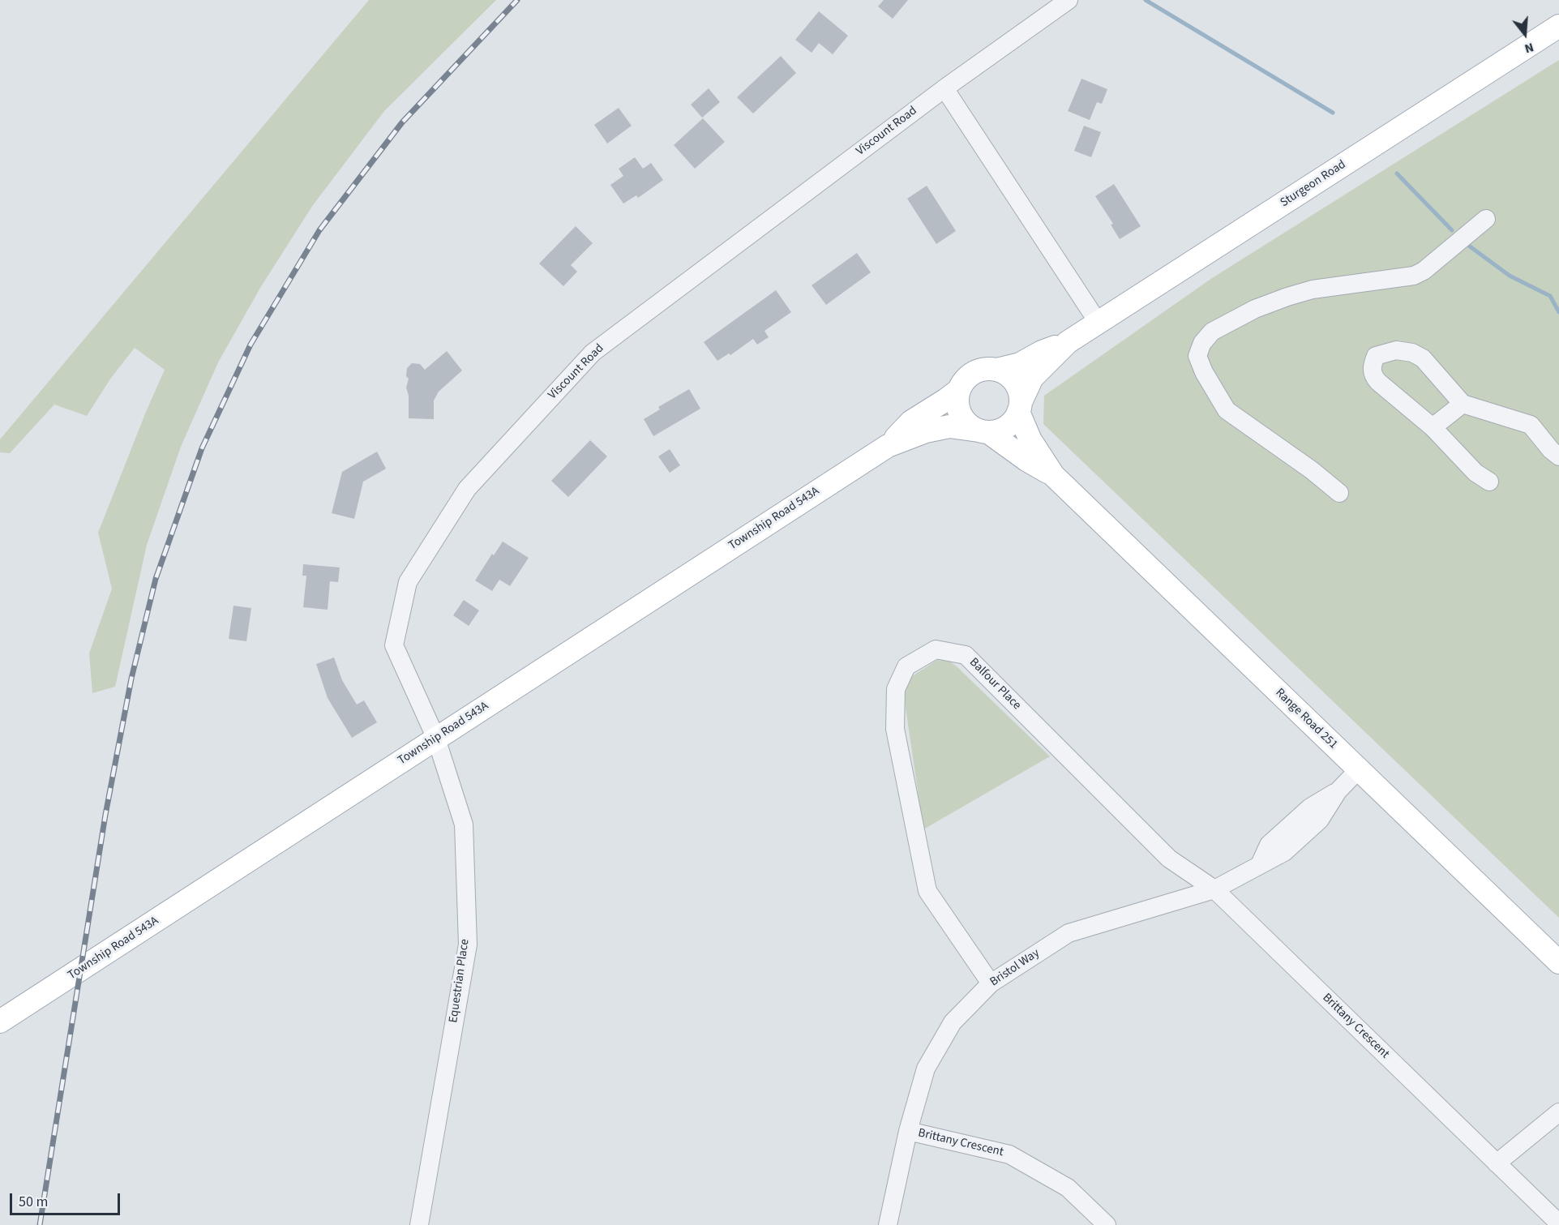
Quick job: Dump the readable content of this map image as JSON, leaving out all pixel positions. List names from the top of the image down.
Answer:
{
  "streets": {
    "main road": ["Sturgeon Road", "Township Road 543A", "Range Road 251"],
    "street": [
      "Viscount Road",
      "Balfour Place",
      "Bristol Way",
      "Equestrian Place",
      "Brittany Crescent"
    ]
  },
  "crossings": [
    ["Viscount Road", "Township Road 543A"],
    ["Viscount Road", "Equestrian Place"],
    ["Sturgeon Road", "Township Road 543A"],
    ["Sturgeon Road", "Range Road 251"],
    ["Township Road 543A", "Range Road 251"],
    ["Township Road 543A", "Equestrian Place"],
    ["Balfour Place", "Bristol Way"],
    ["Balfour Place", "Brittany Crescent"],
    ["Range Road 251", "Bristol Way"],
    ["Bristol Way", "Brittany Crescent"]
  ],
  "scale_bar": "50 m",
  "north": "bottom"
}
